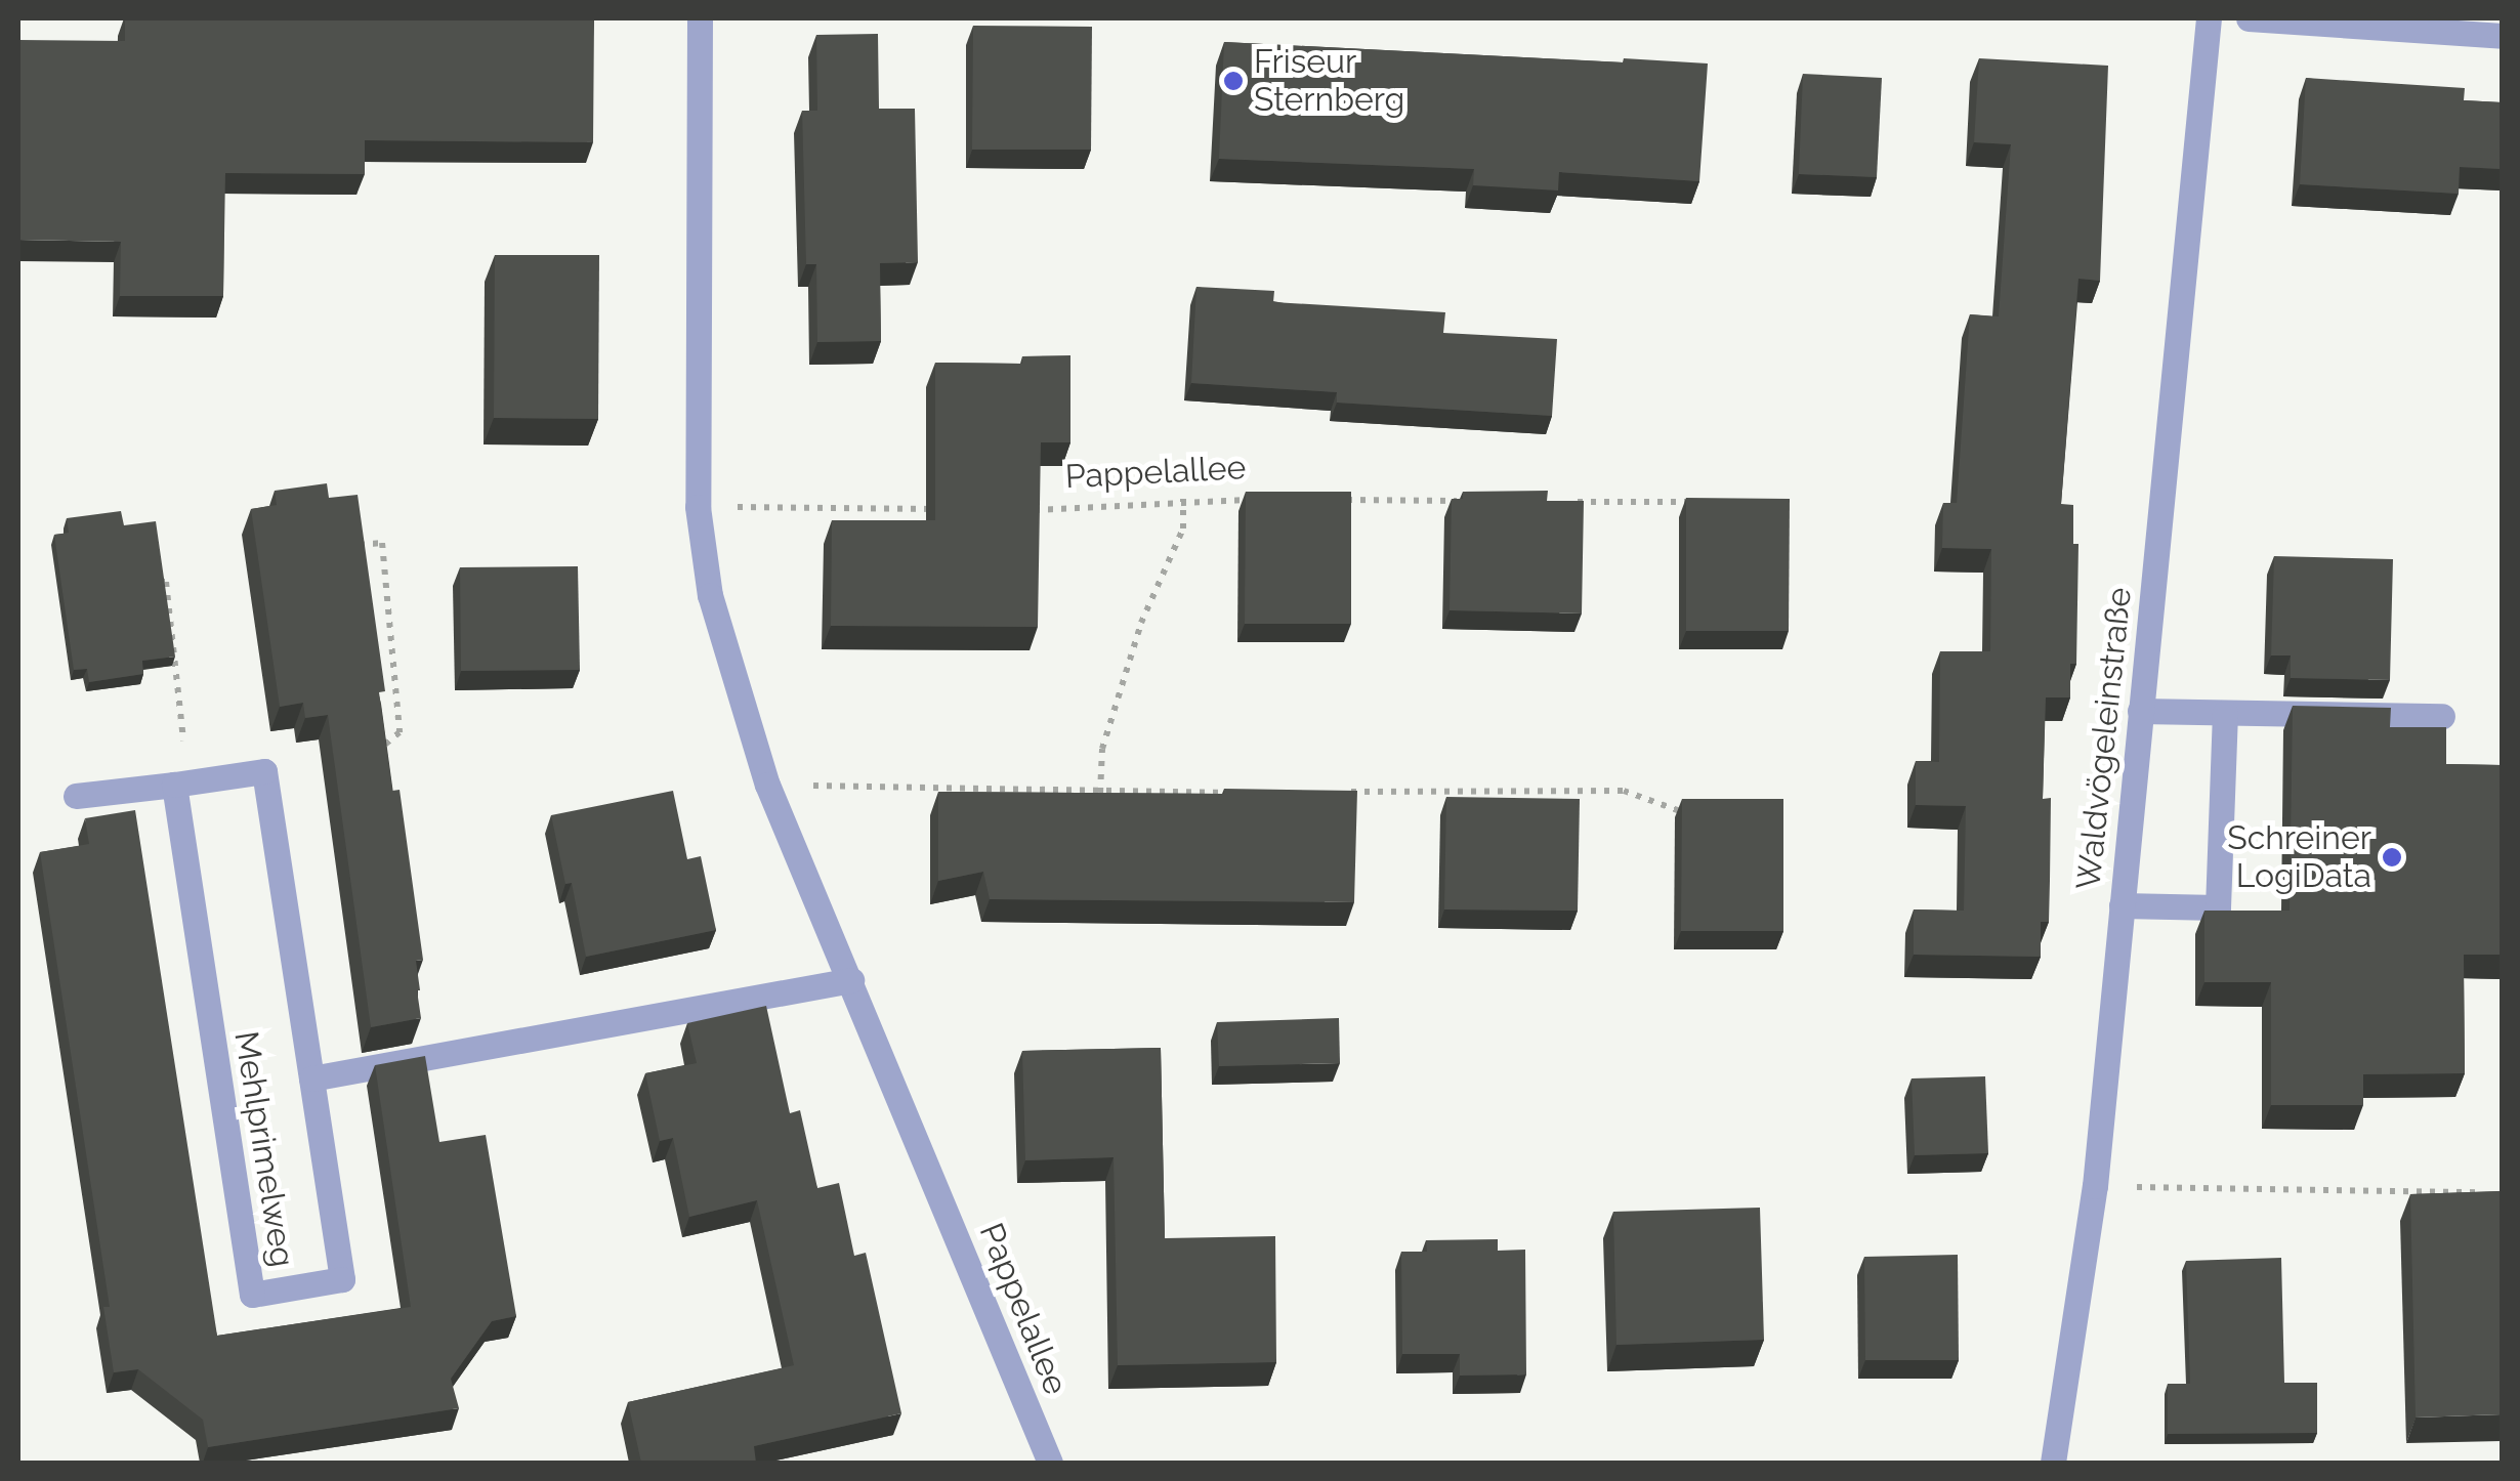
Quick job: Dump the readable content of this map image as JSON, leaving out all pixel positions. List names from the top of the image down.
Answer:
{
  "streets": {
    "street": ["Pappelallee", "Waldvögeleinstraße", "Mehlprimelweg"]
  },
  "crossings": [
    ["Pappelallee", "Mehlprimelweg"]
  ],
  "places": ["Friseur Sternberg", "Schreiner LogiData"]
}
